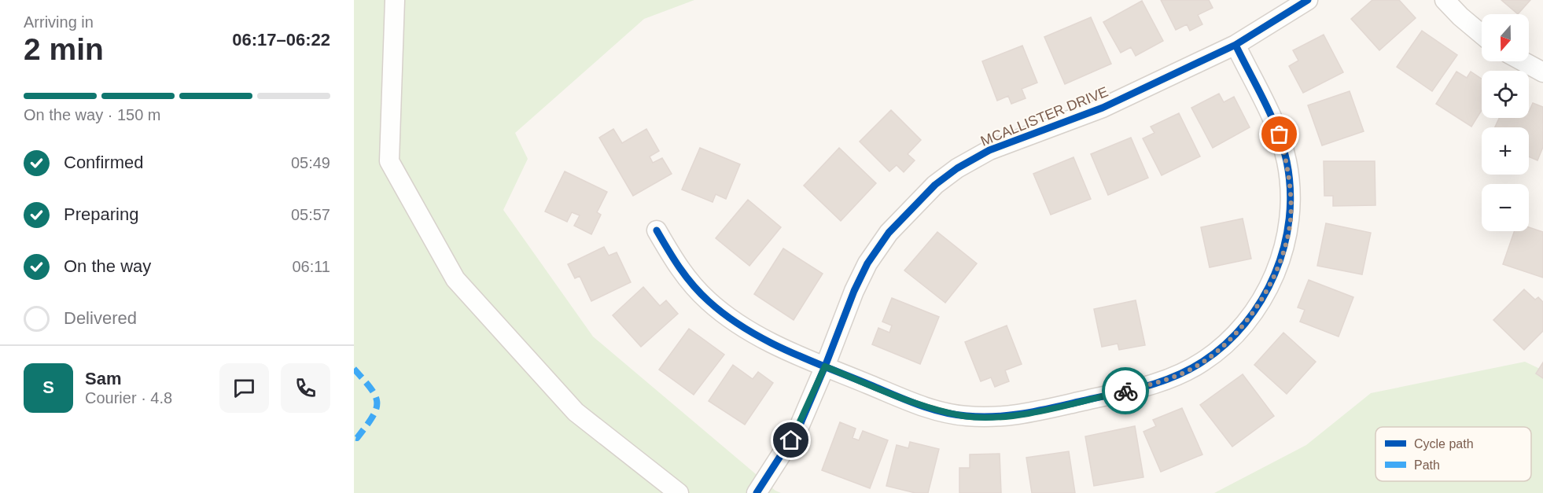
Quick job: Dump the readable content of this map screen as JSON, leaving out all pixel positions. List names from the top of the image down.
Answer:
{
  "streets": {
    "street": ["MCALLISTER DRIVE"]
  },
  "legend": ["Cycle path", "Path"],
  "north": "bottom",
  "page": {
    "heading": ["2 min", "Arriving in", "06:17–06:22"],
    "panel": ["Sam", "Courier · 4.8"],
    "map_buttons": ["+", "−"],
    "bar": "On the way · 150 m",
    "list": [
      ["Confirmed", "05:49"],
      ["Preparing", "05:57"],
      ["On the way", "06:11"],
      "Delivered"
    ],
    "round": "S"
  }
}
